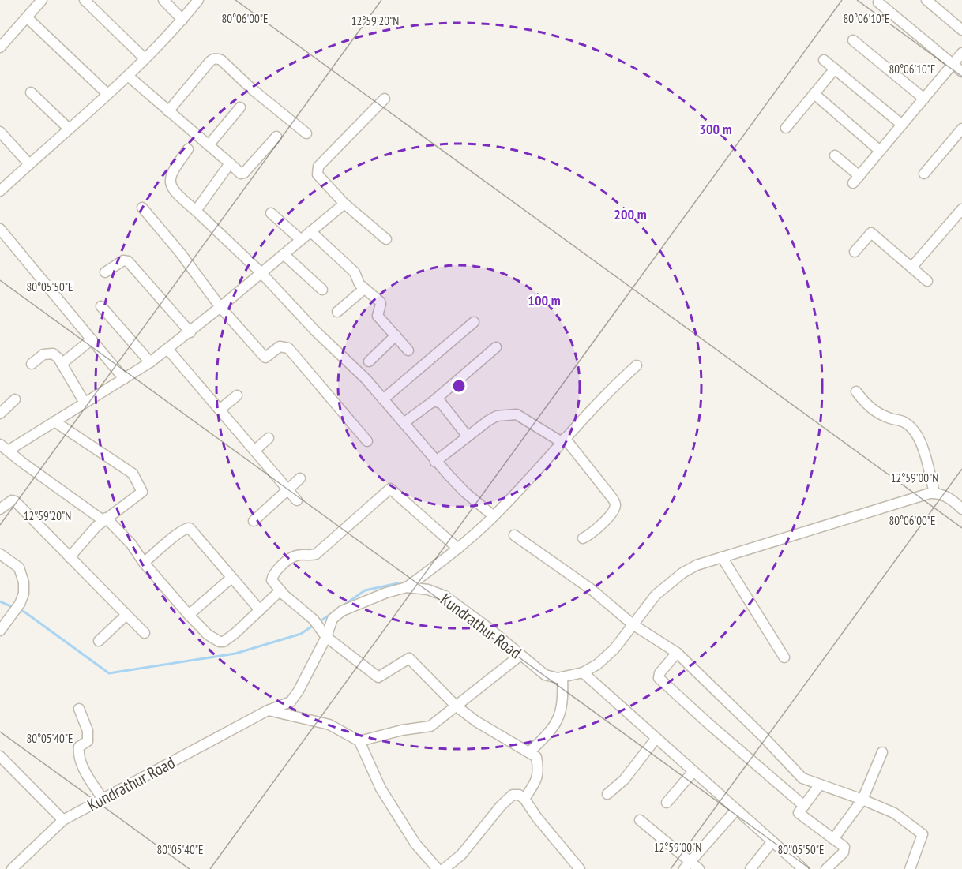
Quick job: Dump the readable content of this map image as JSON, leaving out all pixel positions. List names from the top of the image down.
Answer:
{
  "streets": {
    "street": ["Kundrathur Road"]
  },
  "coordinates": [
    "80°06'10\"E",
    "80°06'00\"E",
    "12°59'20\"N",
    "80°05'50\"E",
    "12°59'00\"N",
    "80°05'40\"E"
  ],
  "rings": ["300 m", "200 m", "100 m"]
}
